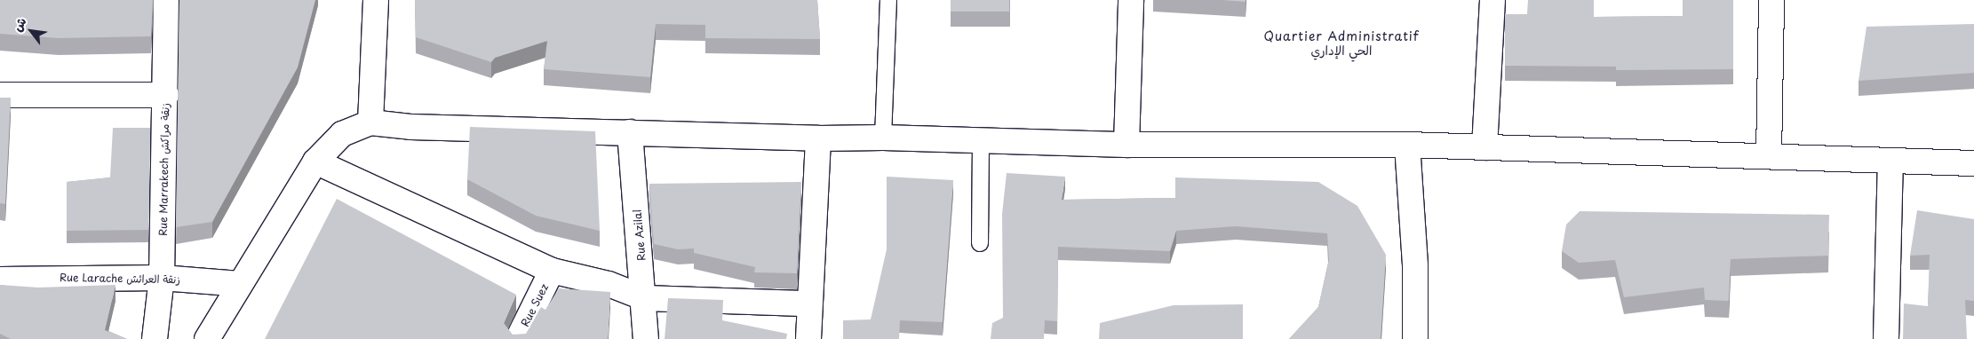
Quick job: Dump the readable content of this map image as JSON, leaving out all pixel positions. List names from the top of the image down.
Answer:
{
  "streets": {
    "street": [
      "Rue Marrakech زنقة مراكش",
      "Rue Azilal",
      "Rue Larache زنقة العرائش",
      "Rue Suez"
    ]
  },
  "crossings": [
    ["Rue Marrakech زنقة مراكش", "Rue Larache زنقة العرائش"]
  ],
  "districts": ["Quartier Administratif الحي الإداري"],
  "north": "top left"
}
